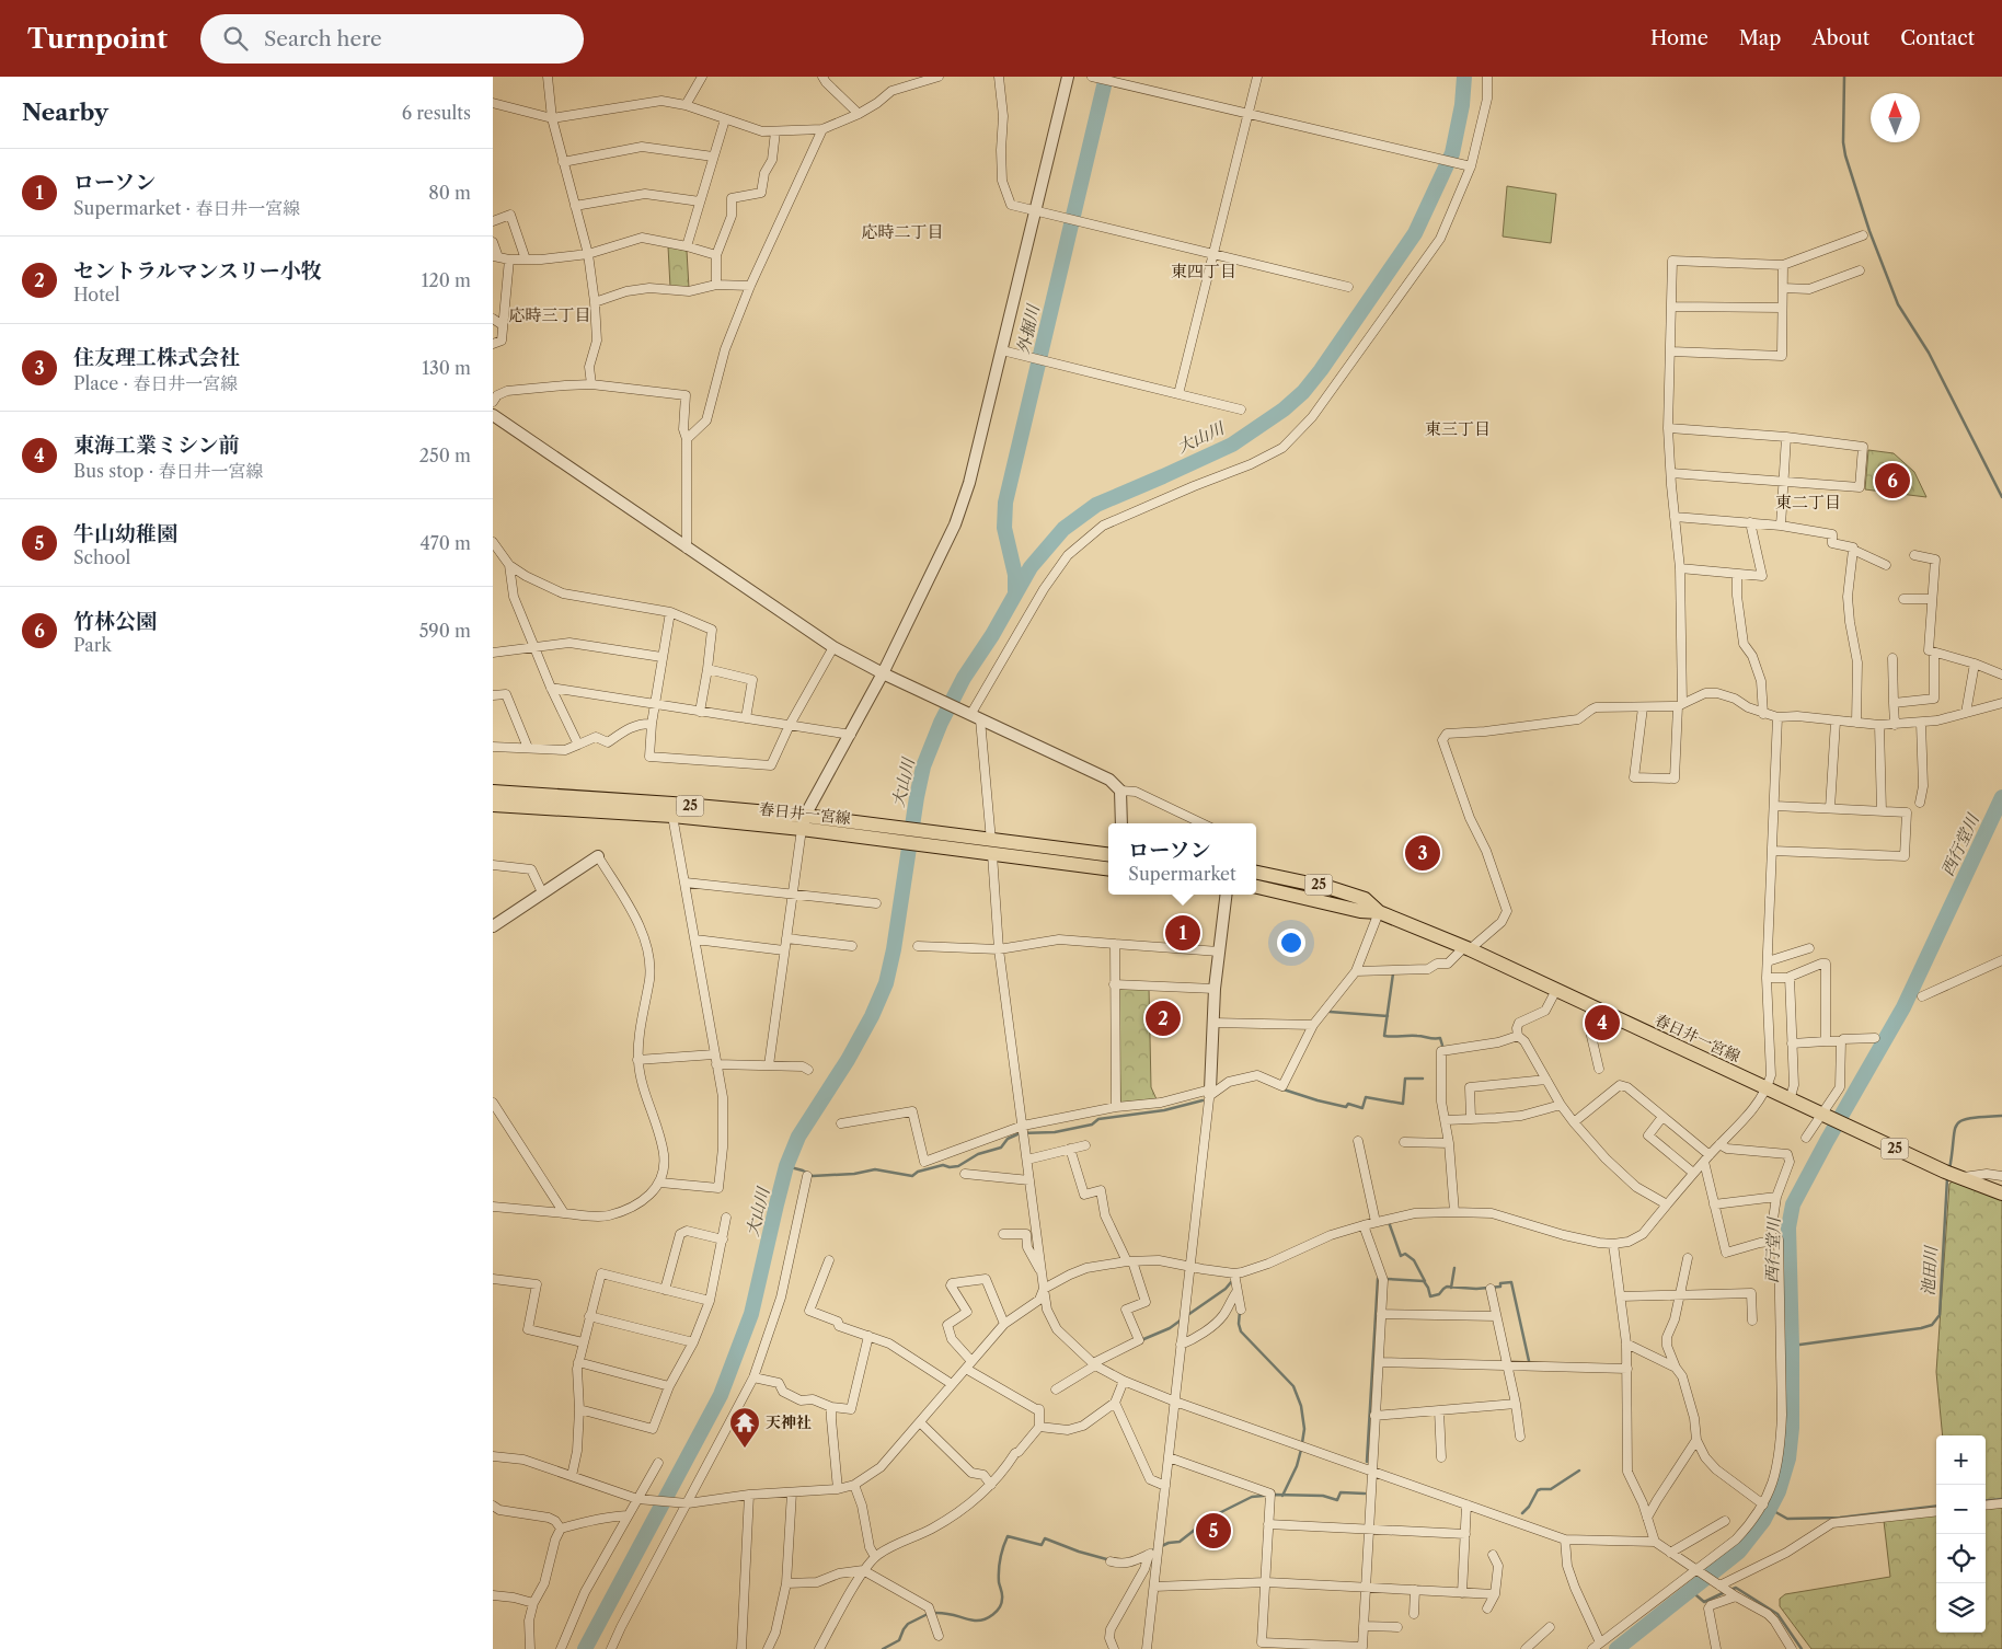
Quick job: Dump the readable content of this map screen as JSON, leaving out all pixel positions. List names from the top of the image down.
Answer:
{
  "streets": {
    "main road": ["25", "春日井一宮線"]
  },
  "districts": [
    "応時二丁目",
    "東四丁目",
    "応時三丁目",
    "東三丁目",
    "東二丁目"
  ],
  "water": [
    "外掘川",
    "大山川",
    "西行堂川",
    "池田川"
  ],
  "places": {
    "temple": ["天神社"]
  },
  "north": "top",
  "page": {
    "header": "Turnpoint",
    "search": "Search here",
    "nav": [
      "Home",
      "Map",
      "About",
      "Contact"
    ],
    "heading": ["Nearby", "6 results"],
    "list": [
      {
        "mark": "1",
        "name": "ローソン",
        "note": "Supermarket · 春日井一宮線",
        "value": "80 m"
      },
      {
        "mark": "2",
        "name": "セントラルマンスリー小牧",
        "note": "Hotel",
        "value": "120 m"
      },
      {
        "mark": "3",
        "name": "住友理工株式会社",
        "note": "Place · 春日井一宮線",
        "value": "130 m"
      },
      {
        "mark": "4",
        "name": "東海工業ミシン前",
        "note": "Bus stop · 春日井一宮線",
        "value": "250 m"
      },
      {
        "mark": "5",
        "name": "牛山幼稚園",
        "note": "School",
        "value": "470 m"
      },
      {
        "mark": "6",
        "name": "竹林公園",
        "note": "Park",
        "value": "590 m"
      }
    ],
    "pins": [
      "6",
      "3",
      "1",
      "2",
      "4",
      "5"
    ],
    "popup": ["ローソン", "Supermarket"],
    "map_buttons": ["+", "−"]
  }
}
